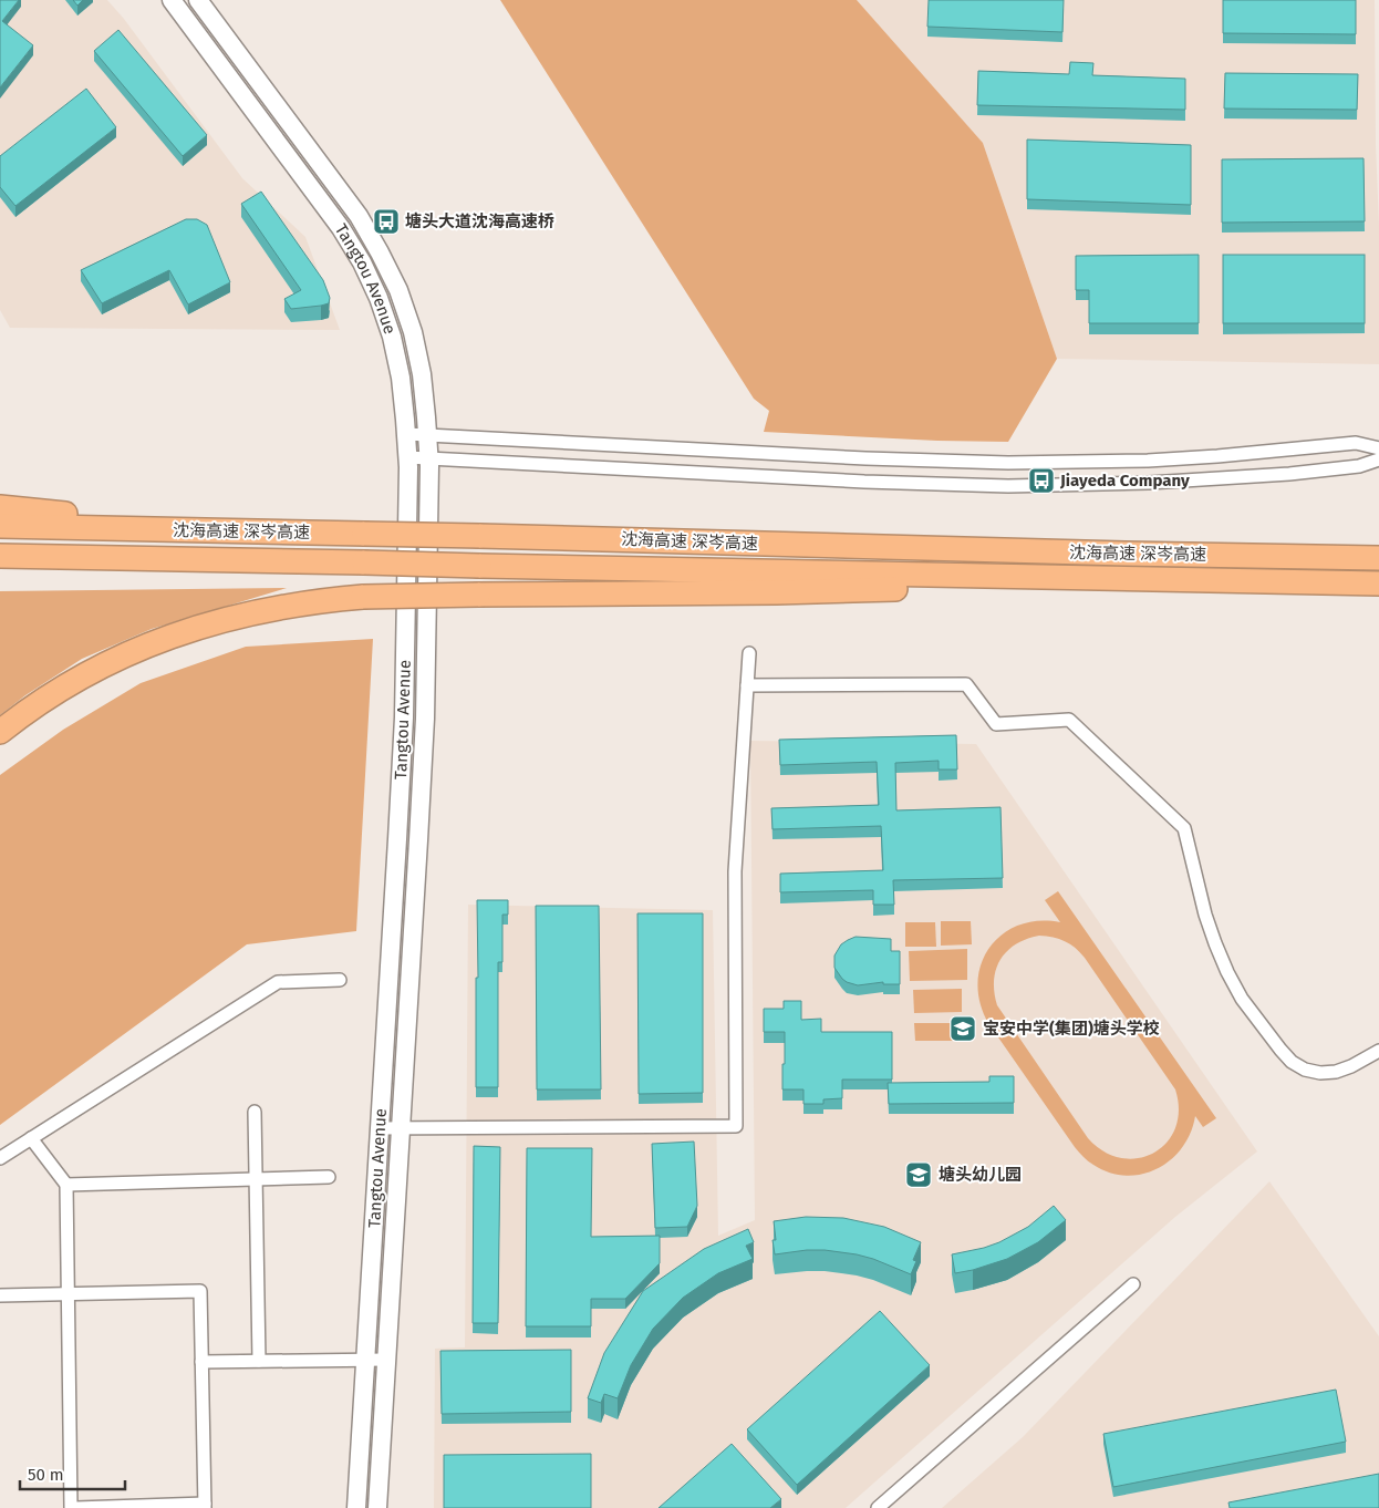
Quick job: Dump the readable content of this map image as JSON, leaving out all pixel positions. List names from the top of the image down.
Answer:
{
  "streets": {
    "highway": ["沈海高速 深岑高速"],
    "main road": ["Tangtou Avenue"]
  },
  "places": {
    "bus stop": ["塘头大道沈海高速桥", "Jiayeda Company"],
    "school or university": ["宝安中学(集团)塘头学校", "塘头幼儿园"]
  },
  "scale_bar": "50 m"
}
